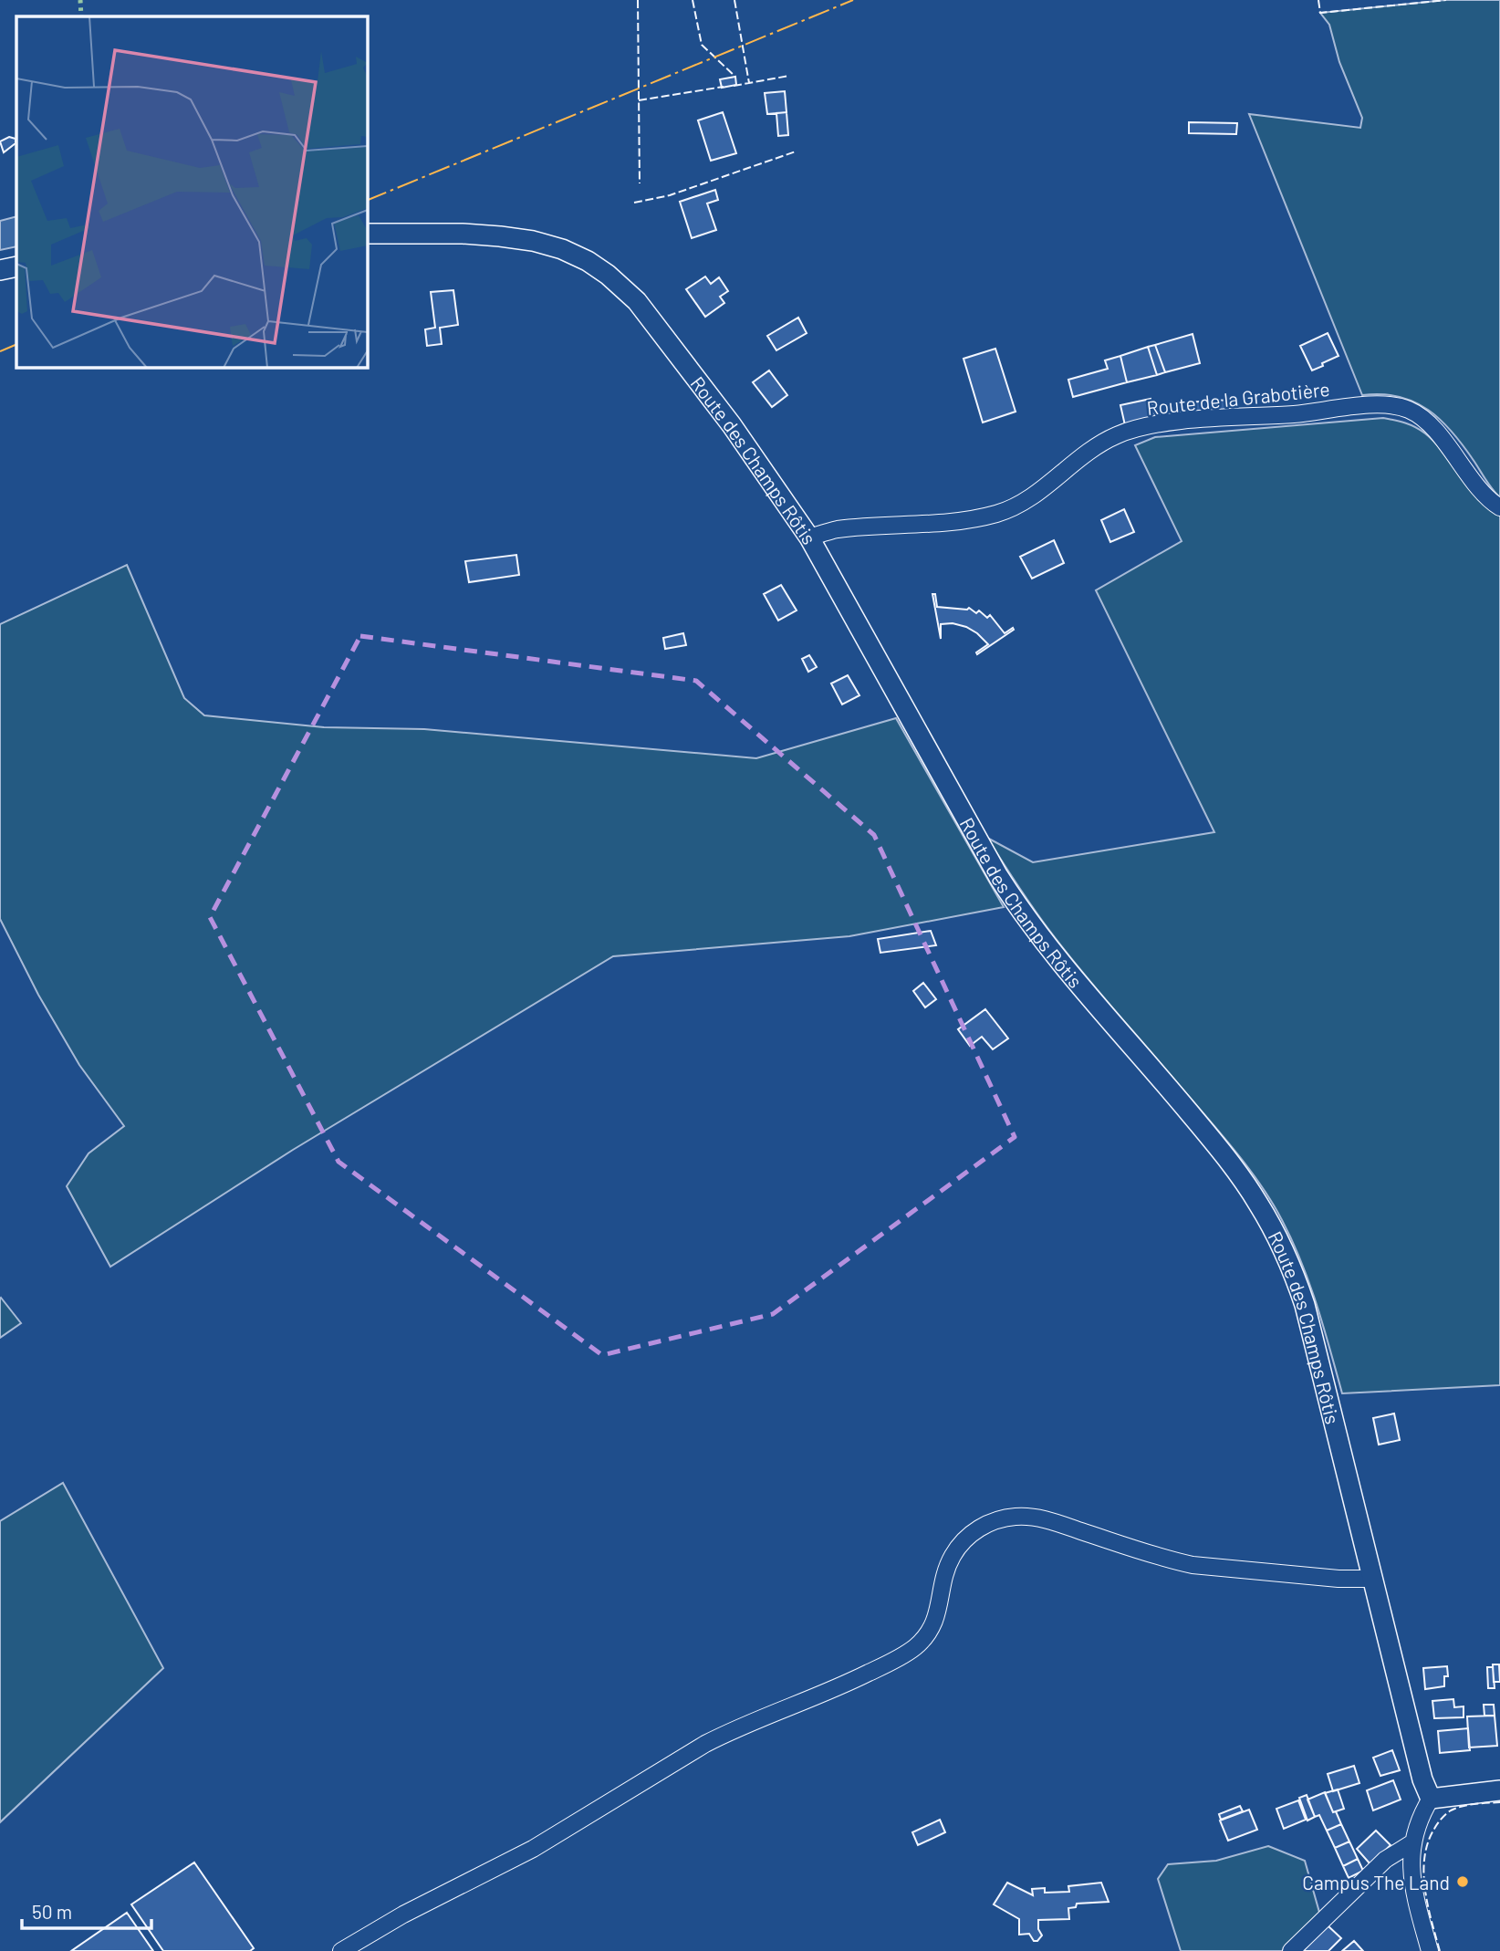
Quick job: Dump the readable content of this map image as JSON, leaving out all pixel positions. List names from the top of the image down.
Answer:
{
  "streets": {
    "street": ["Route de la Grabotière", "Route des Champs Rôtis"]
  },
  "crossings": [
    ["Route de la Grabotière", "Route des Champs Rôtis"]
  ],
  "places": ["Campus The Land"],
  "scale_bar": "50 m"
}
